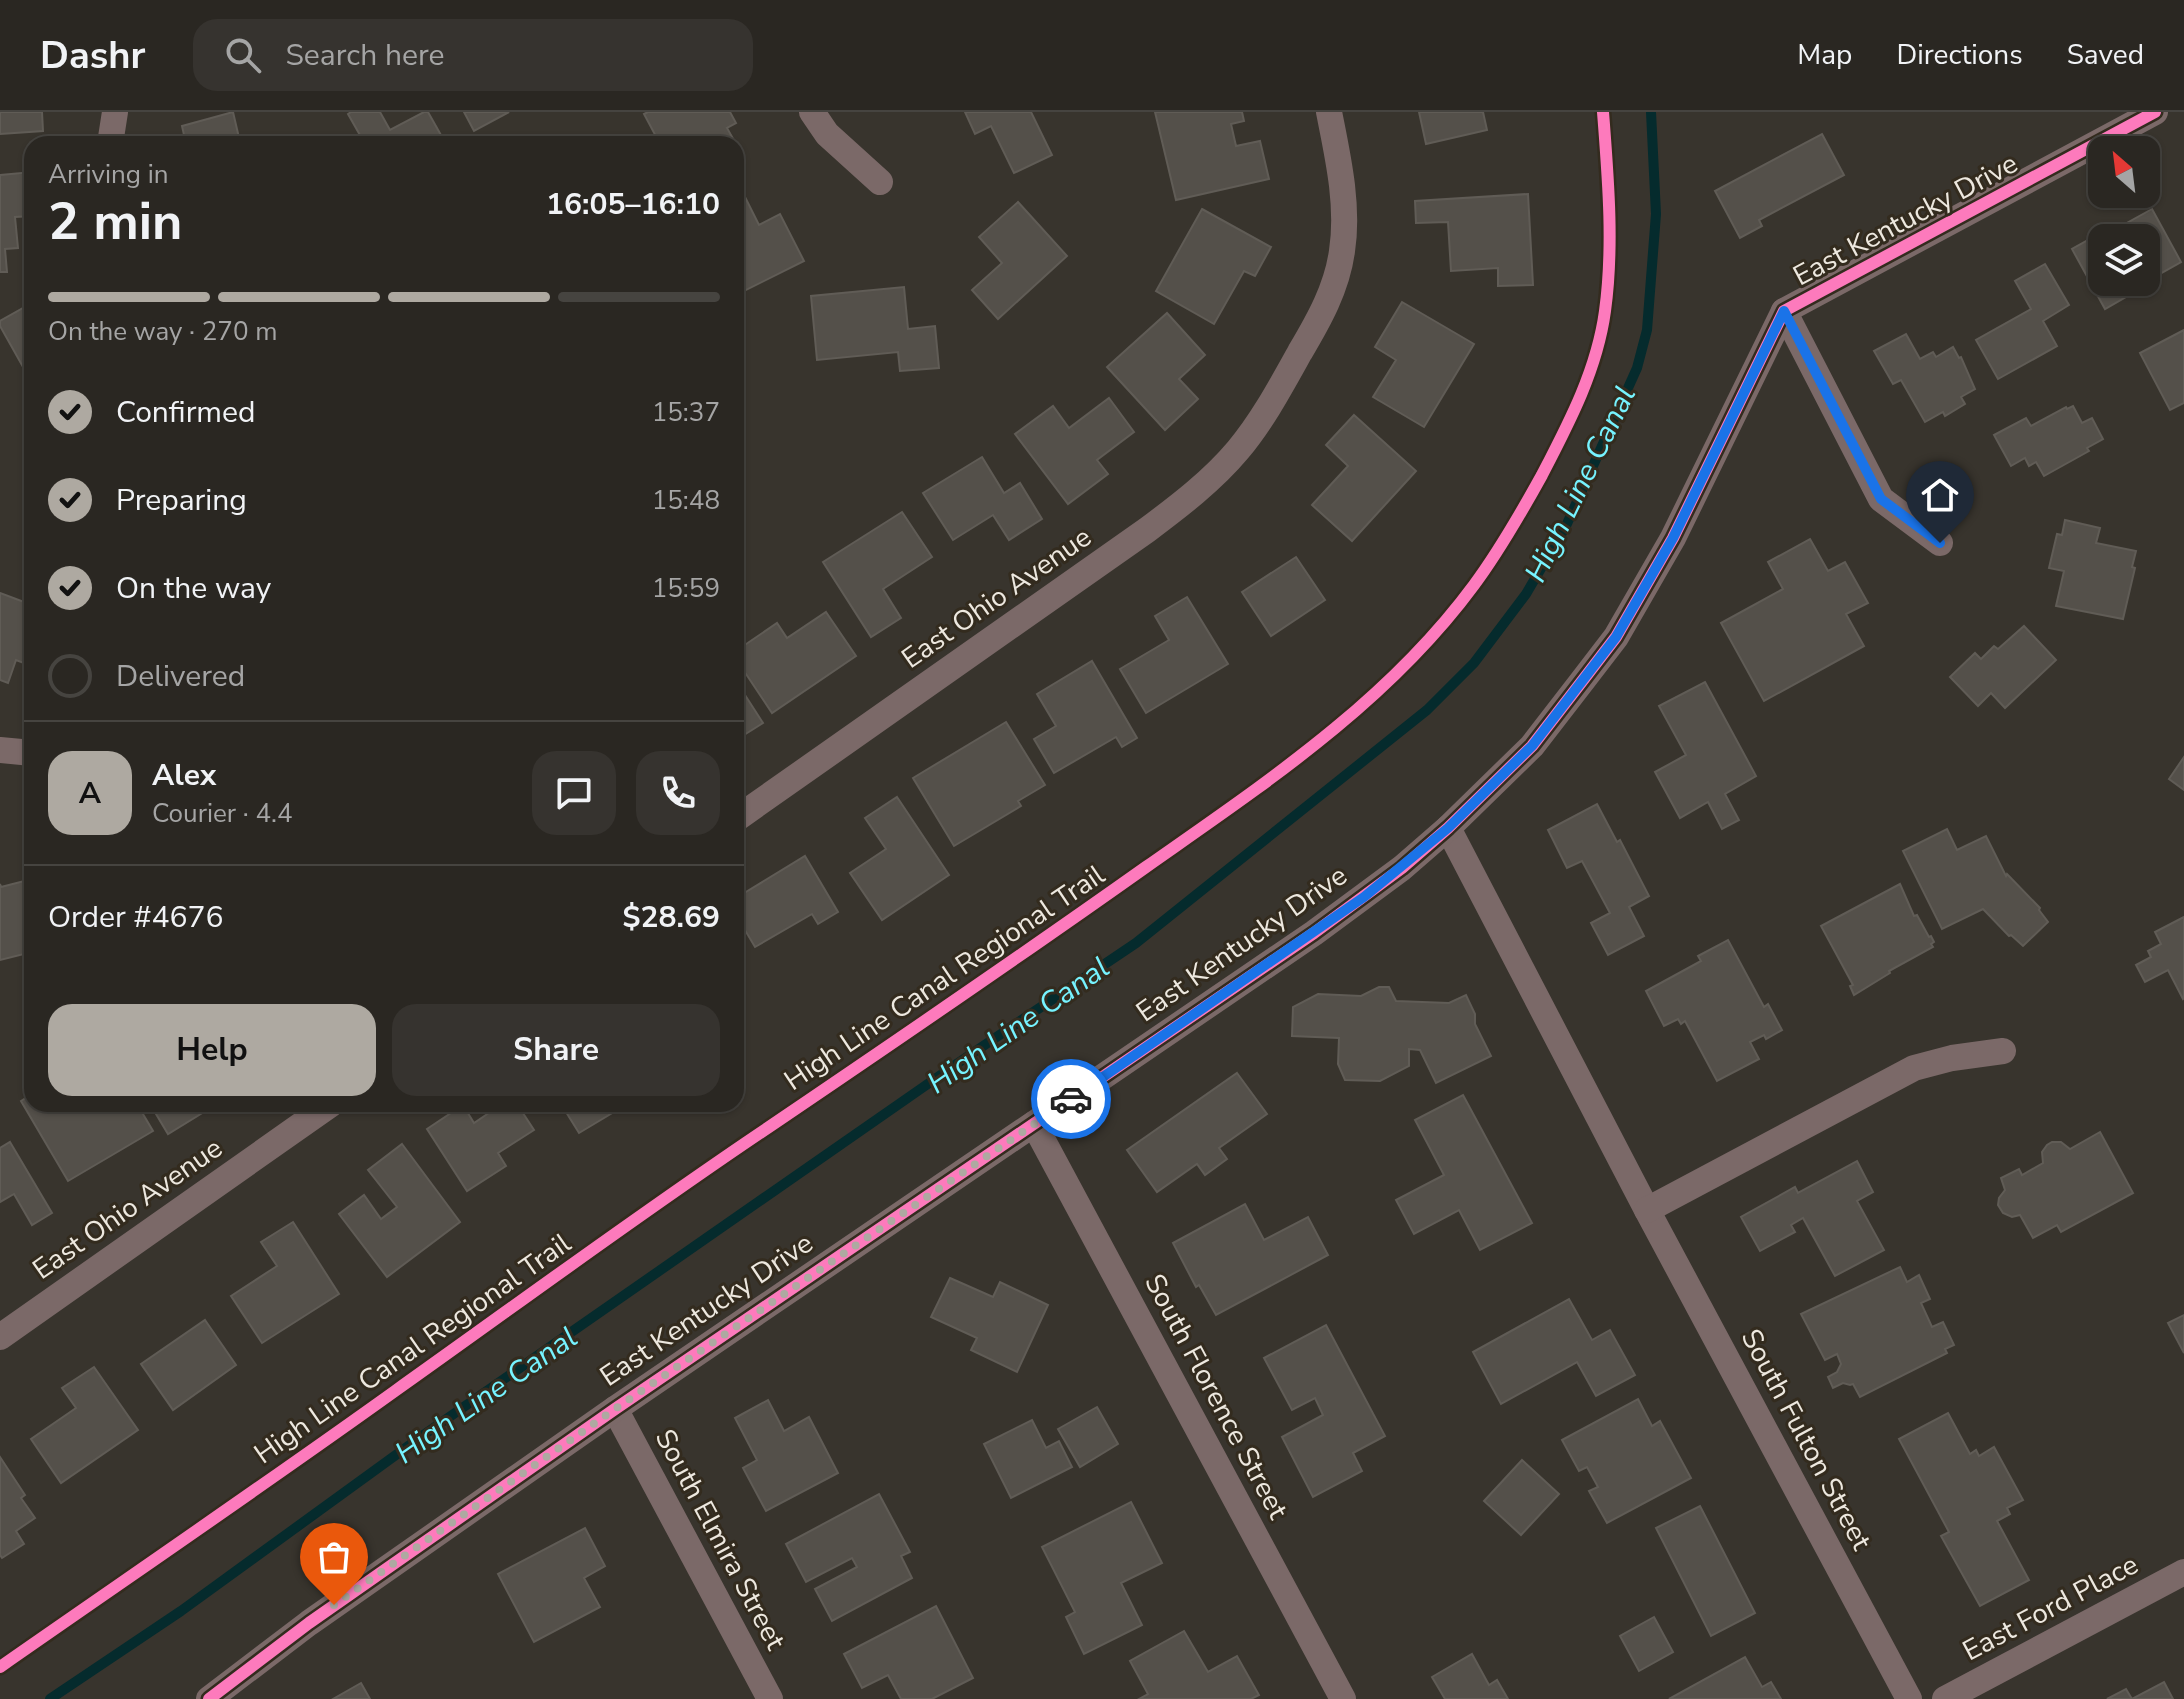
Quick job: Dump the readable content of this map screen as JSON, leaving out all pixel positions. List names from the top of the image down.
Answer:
{
  "streets": {
    "street": [
      "East Kentucky Drive",
      "East Ohio Avenue",
      "South Florence Street",
      "South Fulton Street",
      "South Elmira Street",
      "East Ford Place"
    ],
    "cycle path": ["High Line Canal Regional Trail"]
  },
  "crossings": [
    ["East Kentucky Drive", "South Florence Street"],
    ["East Kentucky Drive", "South Fulton Street"],
    ["East Kentucky Drive", "South Elmira Street"]
  ],
  "water": ["High Line Canal"],
  "north": "top left",
  "page": {
    "header": "Dashr",
    "search": "Search here",
    "nav": ["Map", "Directions", "Saved"],
    "heading": ["2 min", "Arriving in", "16:05–16:10"],
    "panel": [
      "Alex",
      "Courier · 4.4",
      "Order #4676",
      "$28.69"
    ],
    "bar": "On the way · 270 m",
    "list": [
      ["Confirmed", "15:37"],
      ["Preparing", "15:48"],
      ["On the way", "15:59"],
      "Delivered"
    ],
    "round": "A",
    "buttons": ["Help", "Share"]
  }
}
